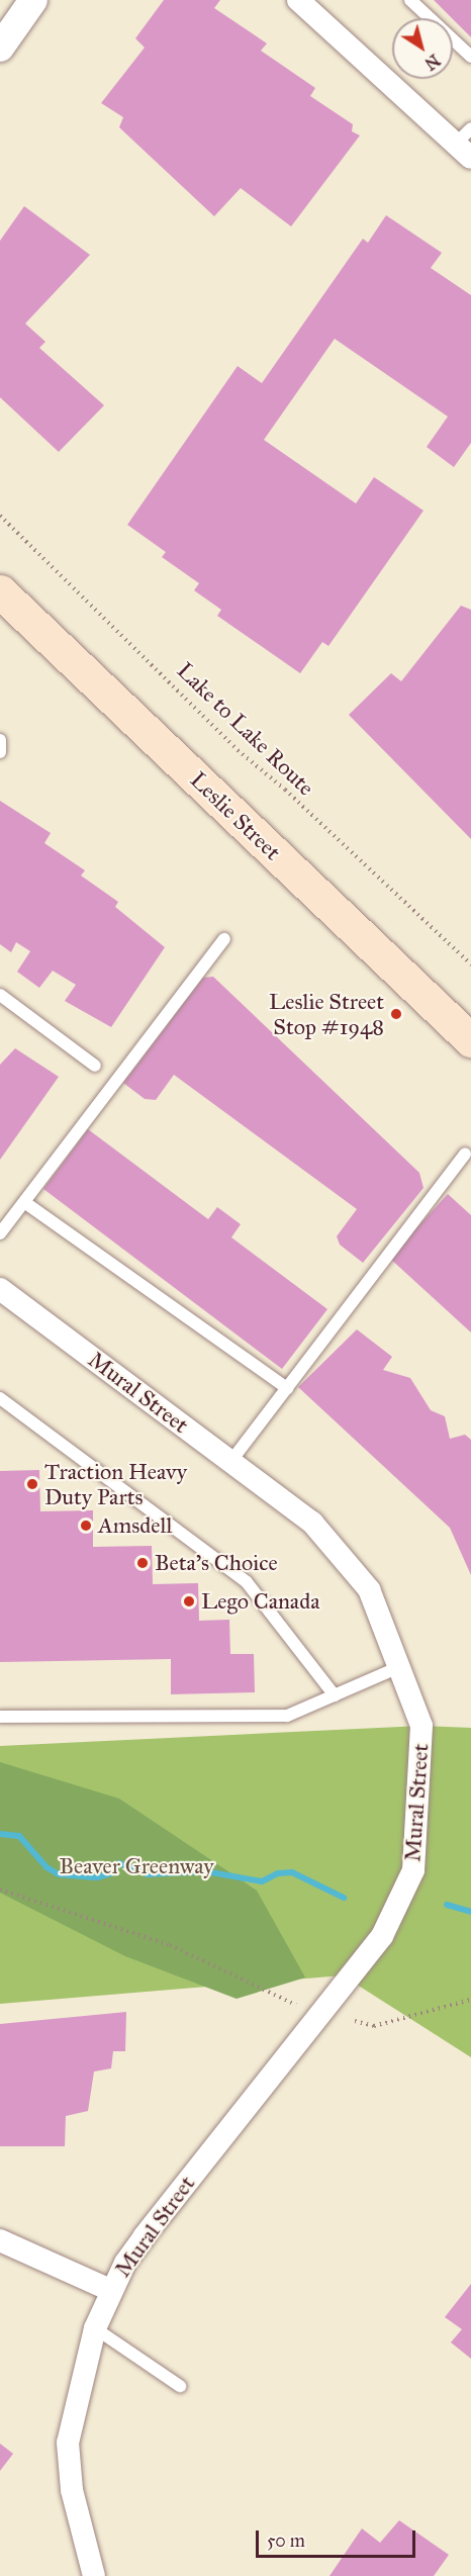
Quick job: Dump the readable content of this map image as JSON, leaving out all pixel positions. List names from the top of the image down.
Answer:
{
  "streets": {
    "main road": ["Leslie Street"],
    "street": ["Mural Street"],
    "path": ["Lake to Lake Route"]
  },
  "parks": ["Beaver Greenway"],
  "places": [
    "Leslie Street Stop #1948",
    "Traction Heavy Duty Parts",
    "Amsdell",
    "Beta's Choice",
    "Lego Canada"
  ],
  "scale_bar": "50 m",
  "north": "bottom right"
}
